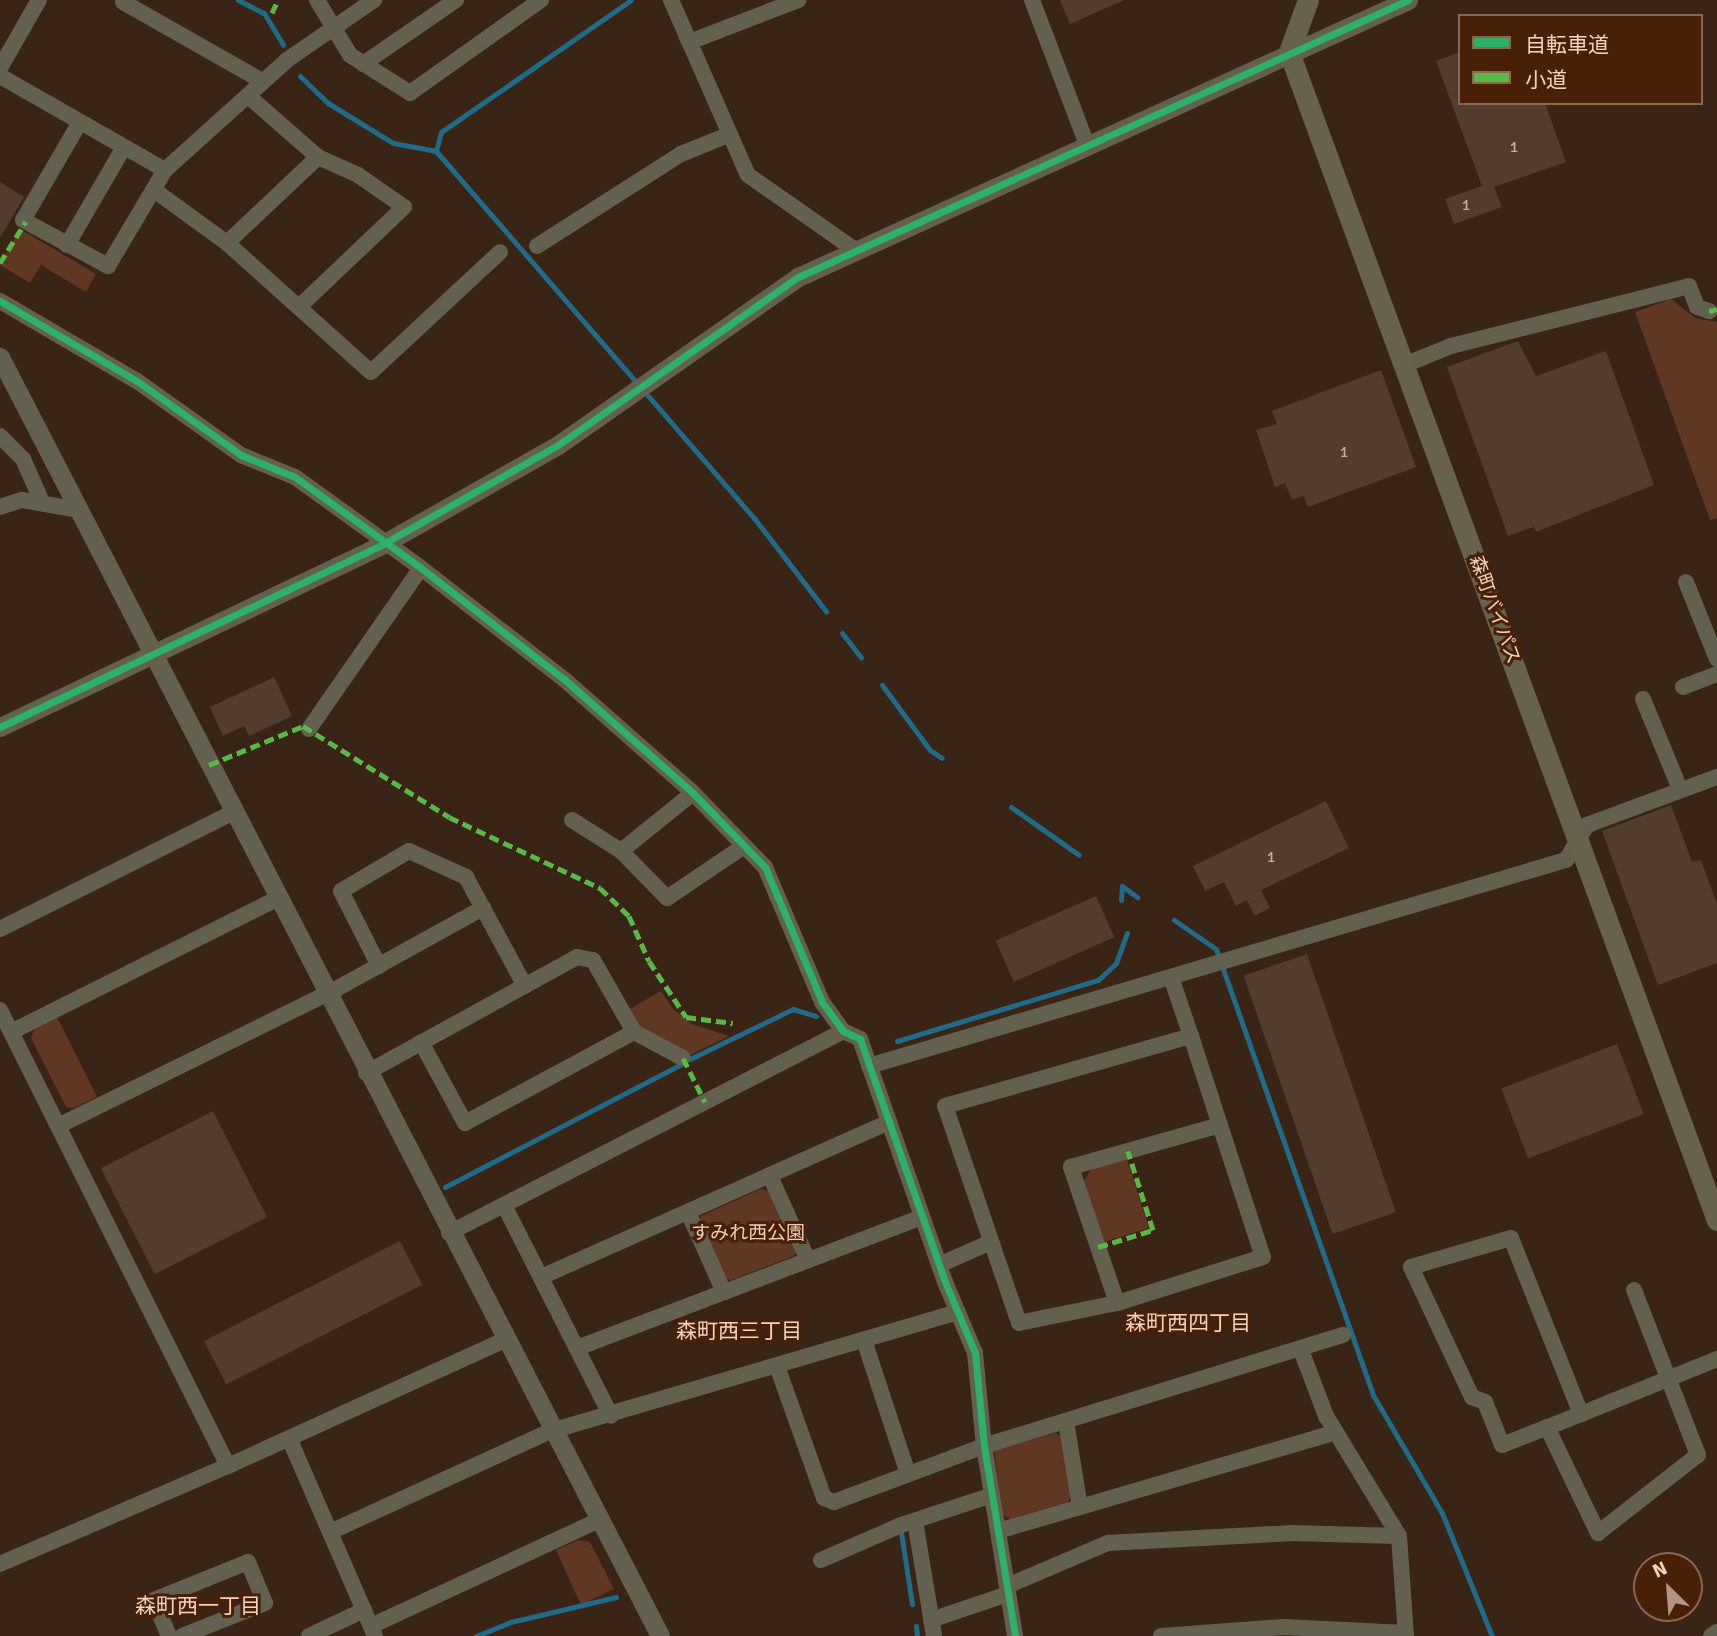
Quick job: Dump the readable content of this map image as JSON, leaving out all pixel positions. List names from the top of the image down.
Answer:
{
  "streets": {
    "main road": ["森町バイパス"]
  },
  "districts": ["森町西四丁目", "森町西三丁目", "森町西一丁目"],
  "parks": ["すみれ西公園"],
  "house_numbers": [
    "1",
    "1",
    "1",
    "1"
  ],
  "legend": ["自転車道", "小道"],
  "north": "top left"
}
